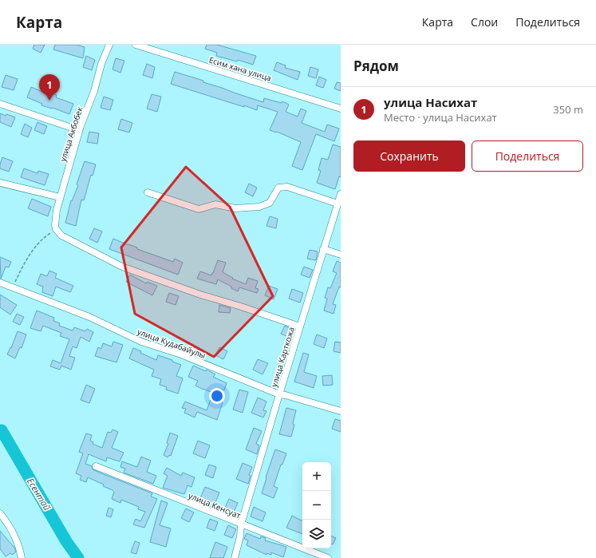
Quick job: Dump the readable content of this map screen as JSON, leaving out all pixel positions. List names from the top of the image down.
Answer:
{
  "streets": {
    "street": [
      "Есим хана улица",
      "улица Акбобек",
      "улица Кудабайулы",
      "улица Карткожа",
      "улица Кенсуат"
    ]
  },
  "crossings": [
    ["улица Кудабайулы", "улица Карткожа"],
    ["улица Карткожа", "улица Кенсуат"]
  ],
  "water": ["Есентай"],
  "page": {
    "header": "Карта",
    "nav": ["Карта", "Слои", "Поделиться"],
    "heading": "Рядом",
    "pins": "1",
    "list": [
      {
        "mark": "1",
        "name": "улица Насихат",
        "note": "Место · улица Насихат",
        "value": "350 m"
      }
    ],
    "buttons": ["Сохранить", "Поделиться"],
    "map_buttons": ["+", "−"]
  }
}
